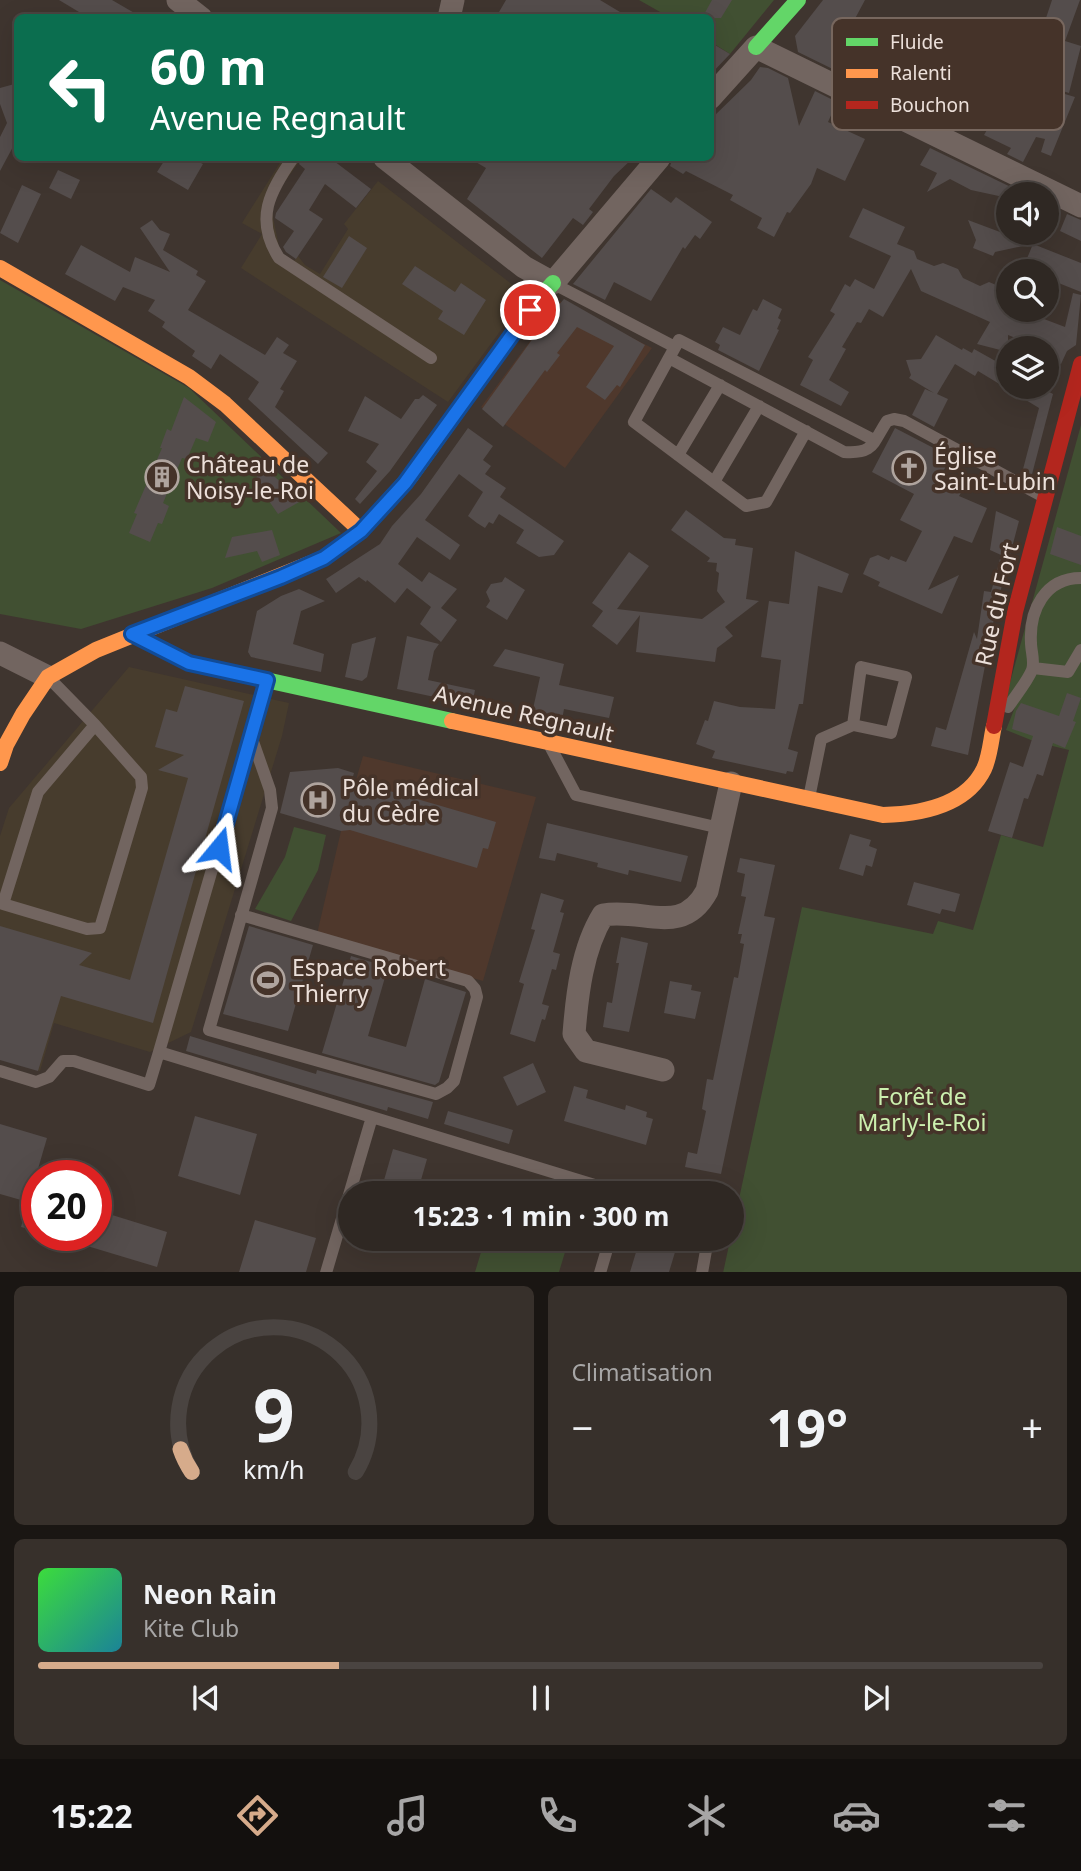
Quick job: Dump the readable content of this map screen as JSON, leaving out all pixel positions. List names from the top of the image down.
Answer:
{
  "streets": {
    "street": ["Rue du Fort", "Avenue Regnault"]
  },
  "crossings": [
    ["Rue du Fort", "Avenue Regnault"]
  ],
  "parks": ["Forêt de Marly-le-Roi"],
  "places": {
    "church": ["Église Saint-Lubin"],
    "building": ["Château de Noisy-le-Roi"],
    "hospital": ["Pôle médical du Cèdre"],
    "sports": ["Espace Robert Thierry"]
  },
  "legend": ["Fluide", "Ralenti", "Bouchon"],
  "page": {
    "turn": ["60 m", "Avenue Regnault"],
    "limit": "20",
    "trip": "15:23 · 1 min · 300 m",
    "tile": "Climatisation",
    "heat": ["−", "19°", "+"],
    "song": ["Neon Rain", "Kite Club"],
    "tabs": "15:22",
    "gauge": ["9", "km/h"]
  }
}
